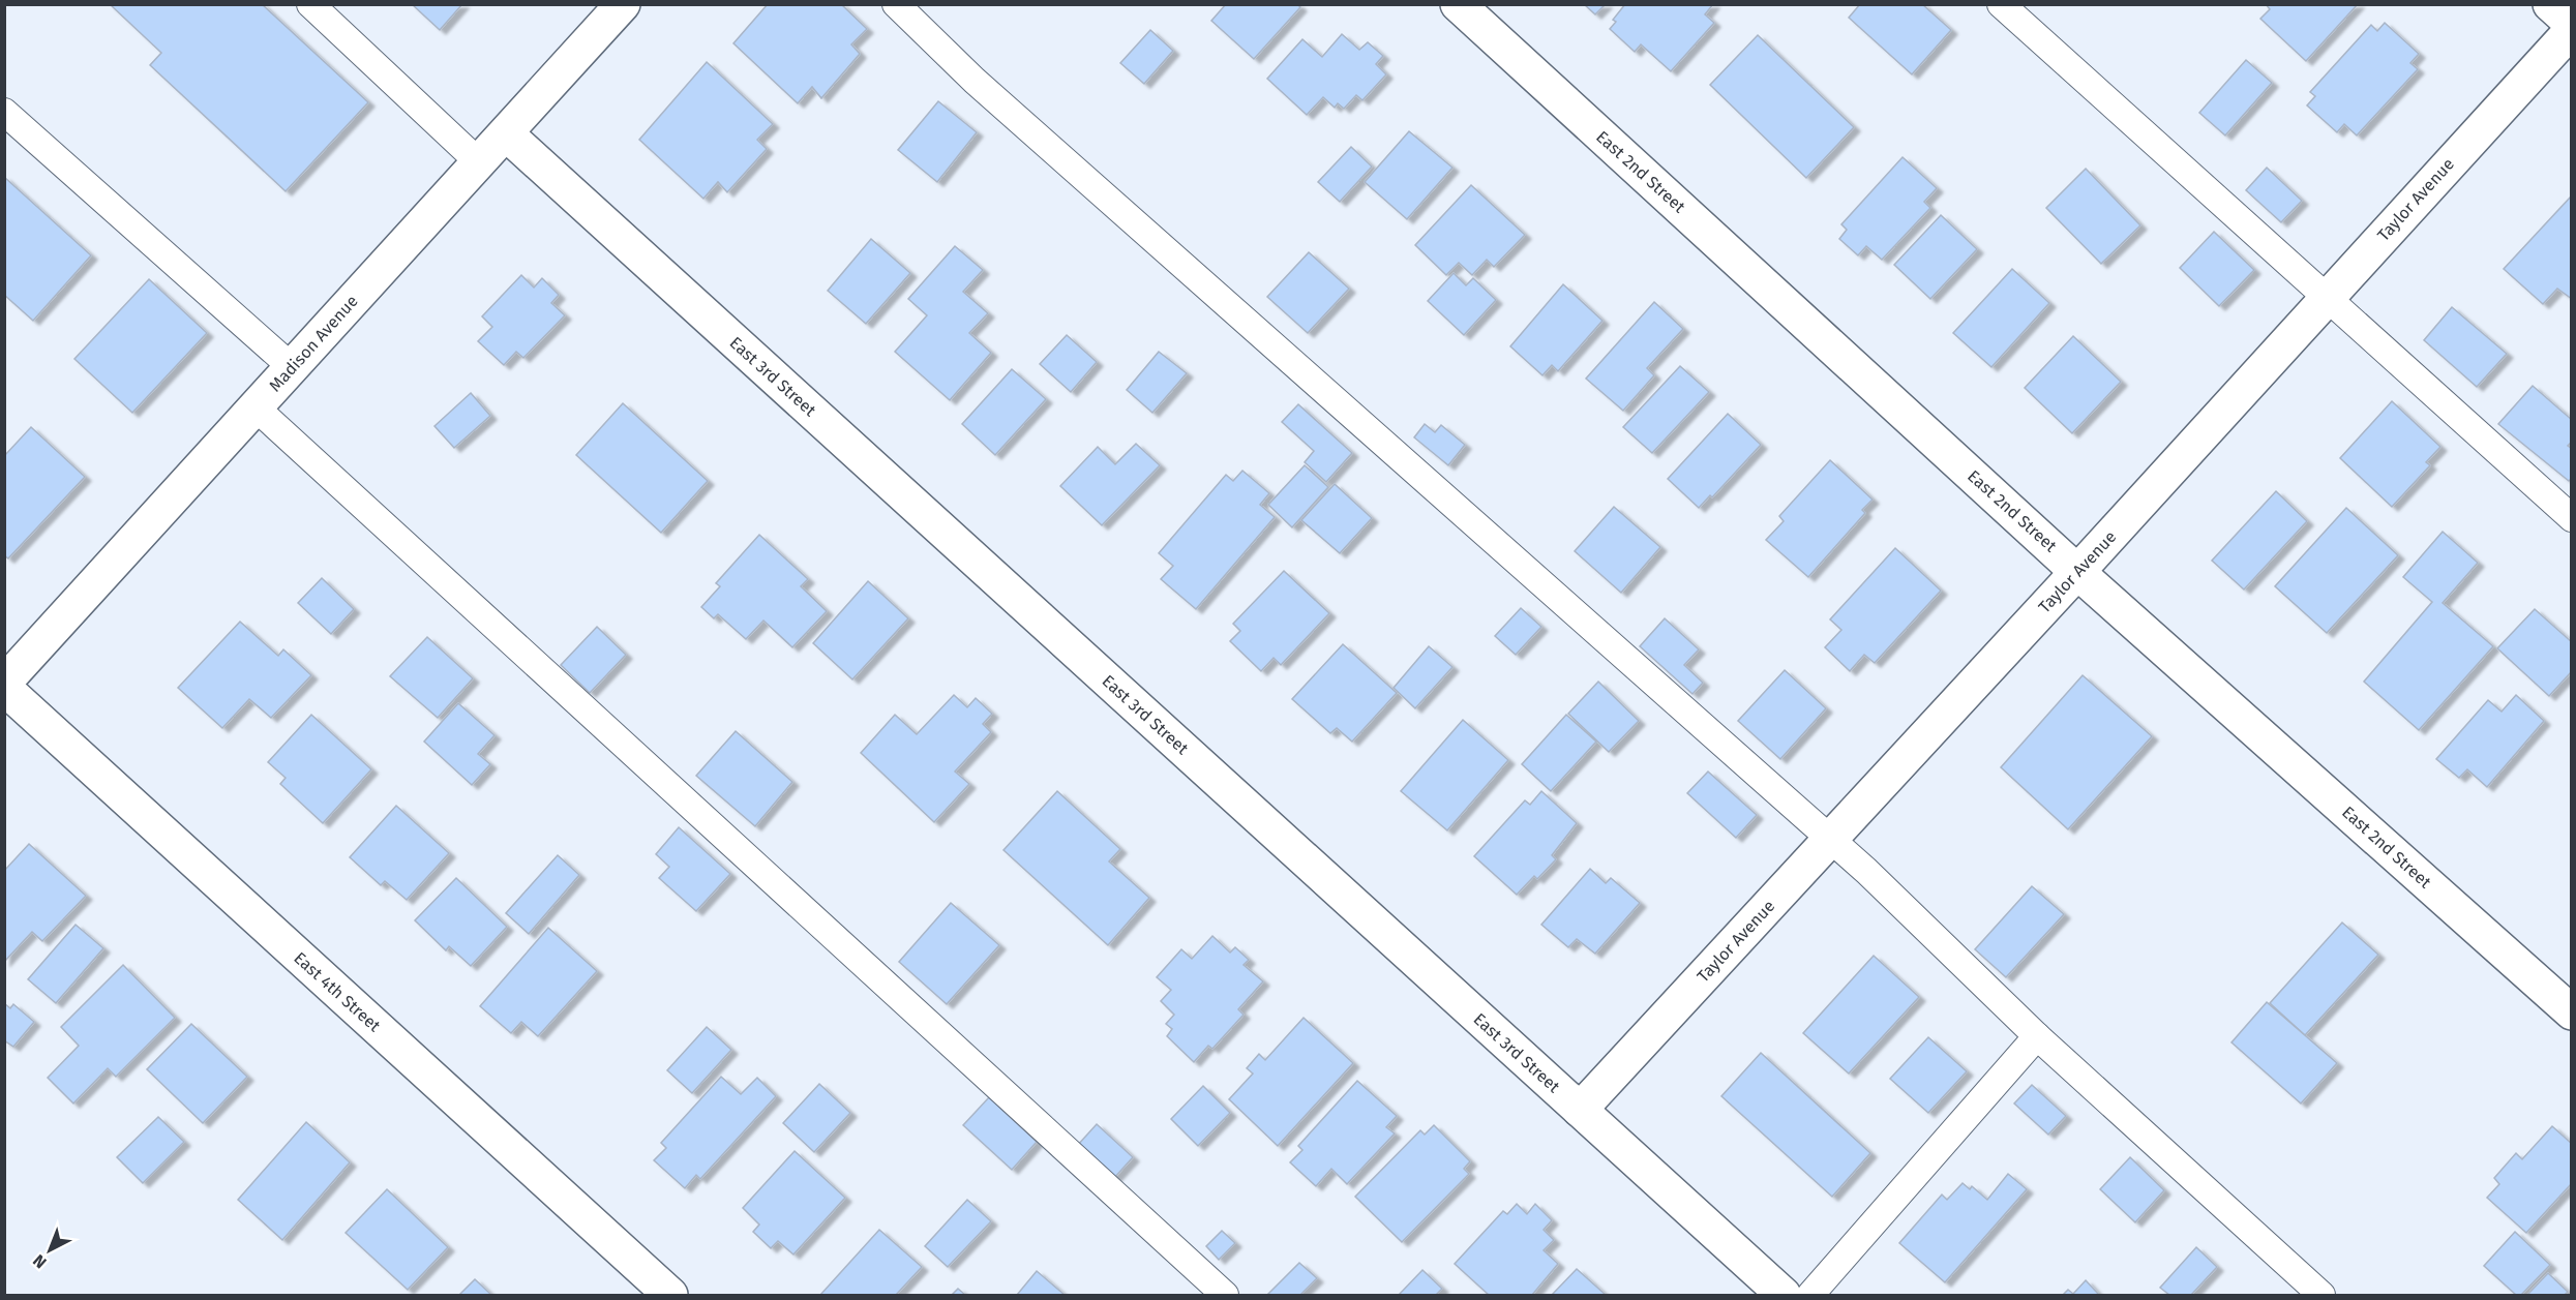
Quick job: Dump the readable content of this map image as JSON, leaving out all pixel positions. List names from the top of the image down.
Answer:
{
  "streets": {
    "street": [
      "East 2nd Street",
      "Taylor Avenue",
      "Madison Avenue",
      "East 3rd Street",
      "East 4th Street"
    ]
  },
  "crossings": [
    ["East 2nd Street", "Taylor Avenue"],
    ["Taylor Avenue", "East 3rd Street"],
    ["Madison Avenue", "East 3rd Street"]
  ],
  "north": "bottom left"
}
